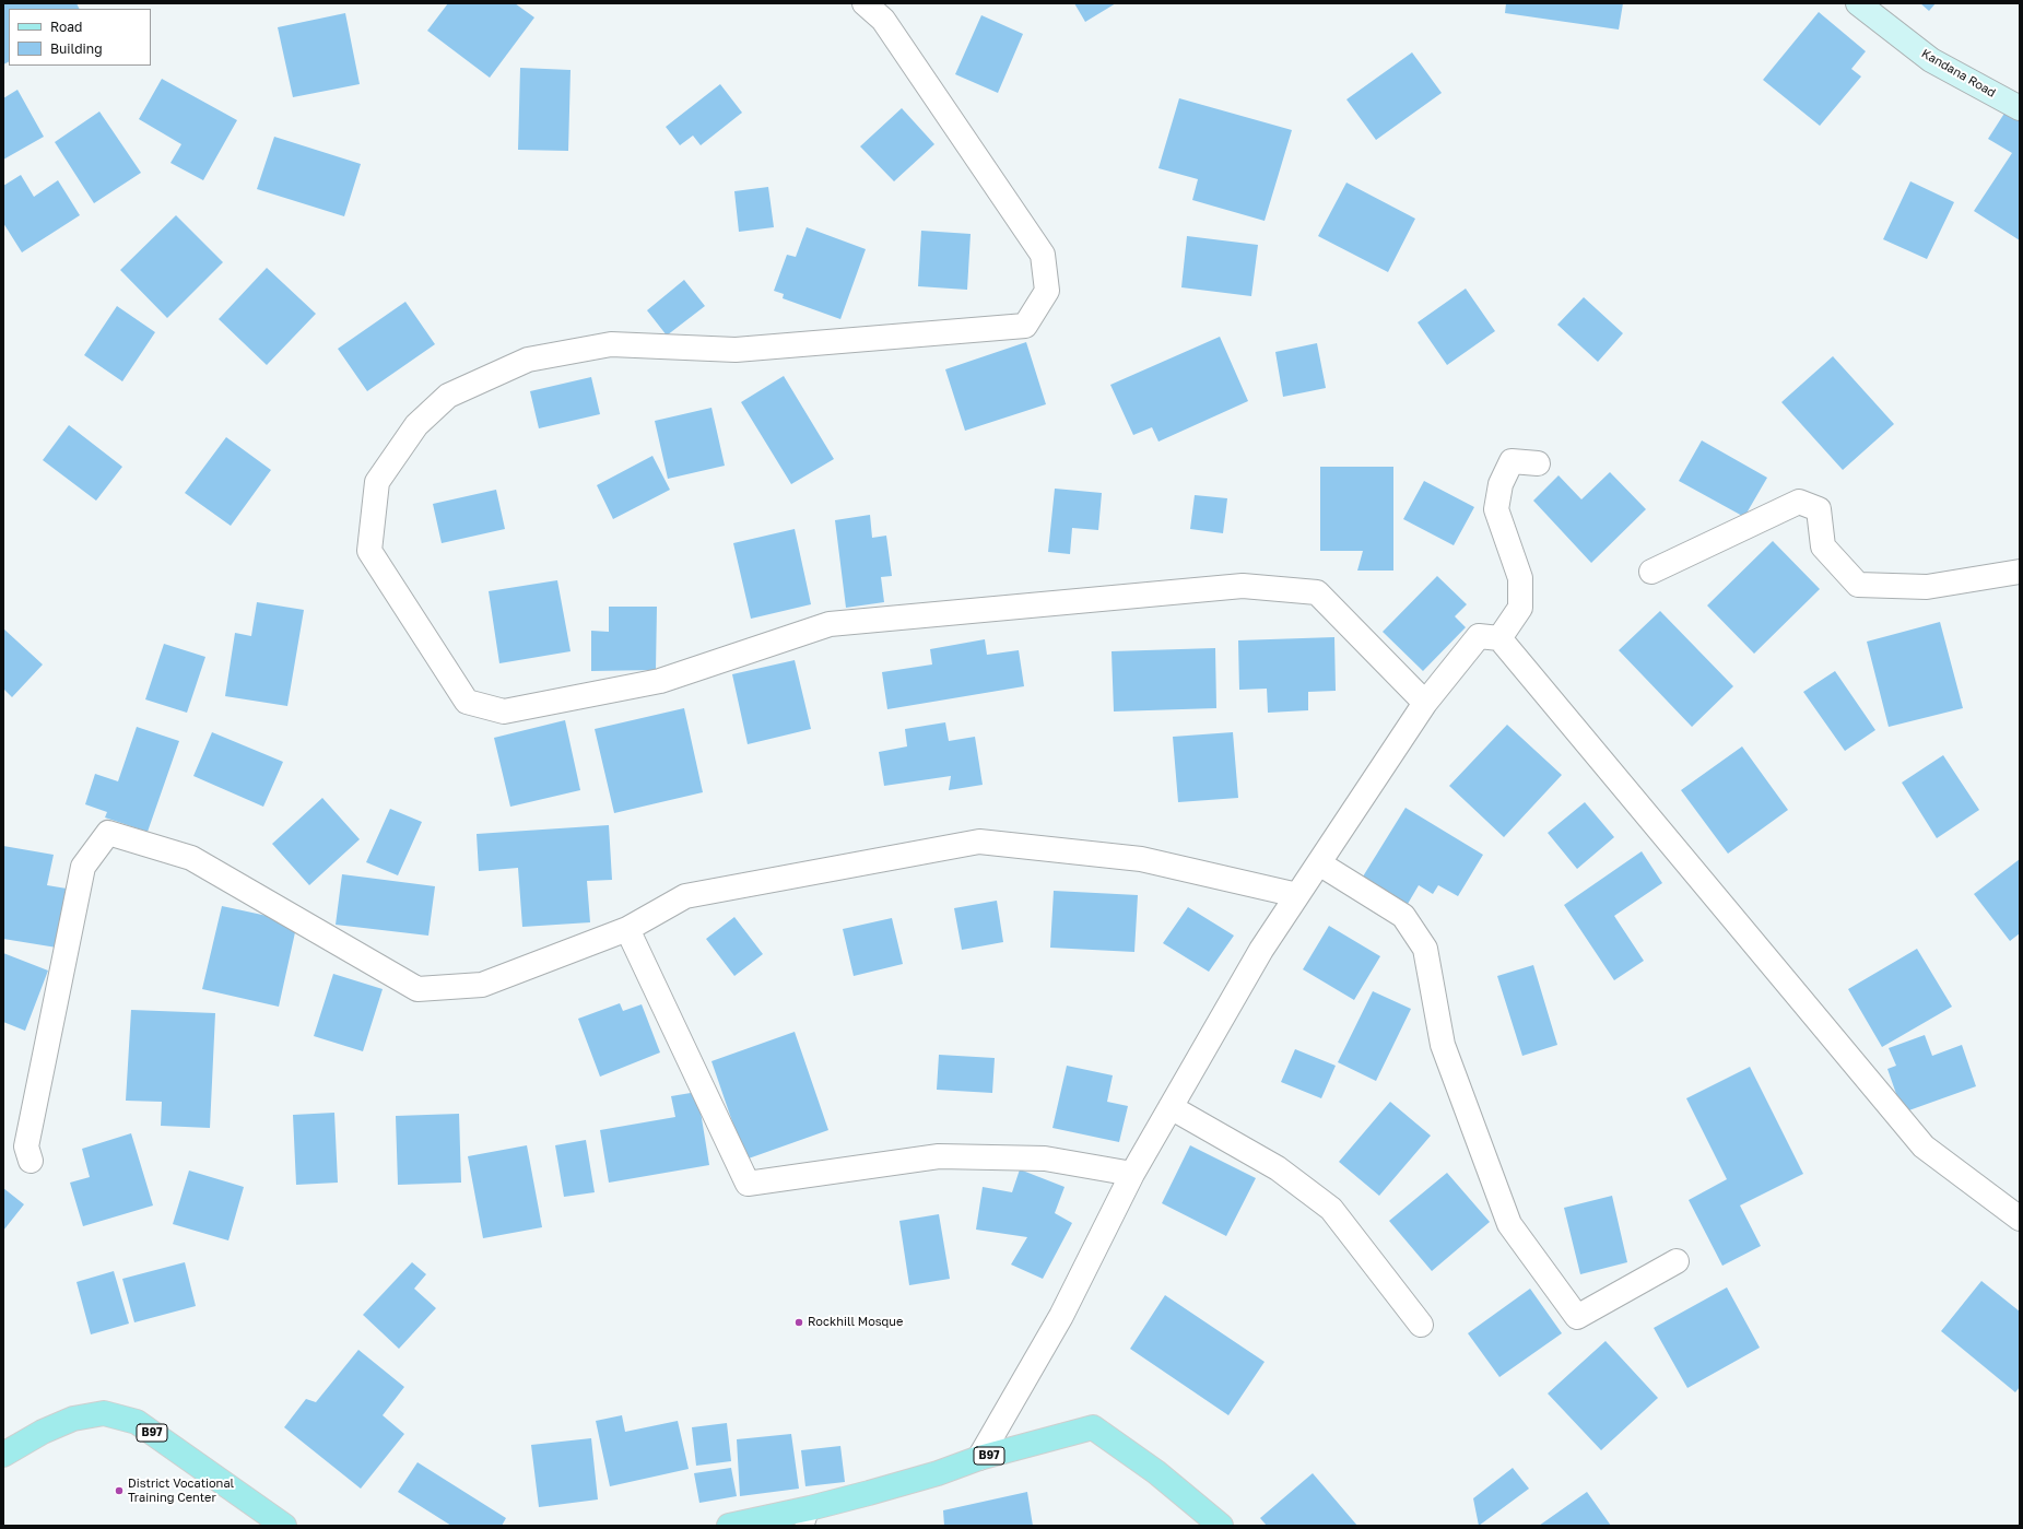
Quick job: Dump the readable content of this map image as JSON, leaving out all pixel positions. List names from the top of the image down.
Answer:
{
  "streets": {
    "main road": ["B97"],
    "street": ["Kandana Road"]
  },
  "places": ["Rockhill Mosque", "District Vocational Training Center"],
  "legend": ["Road", "Building"]
}
